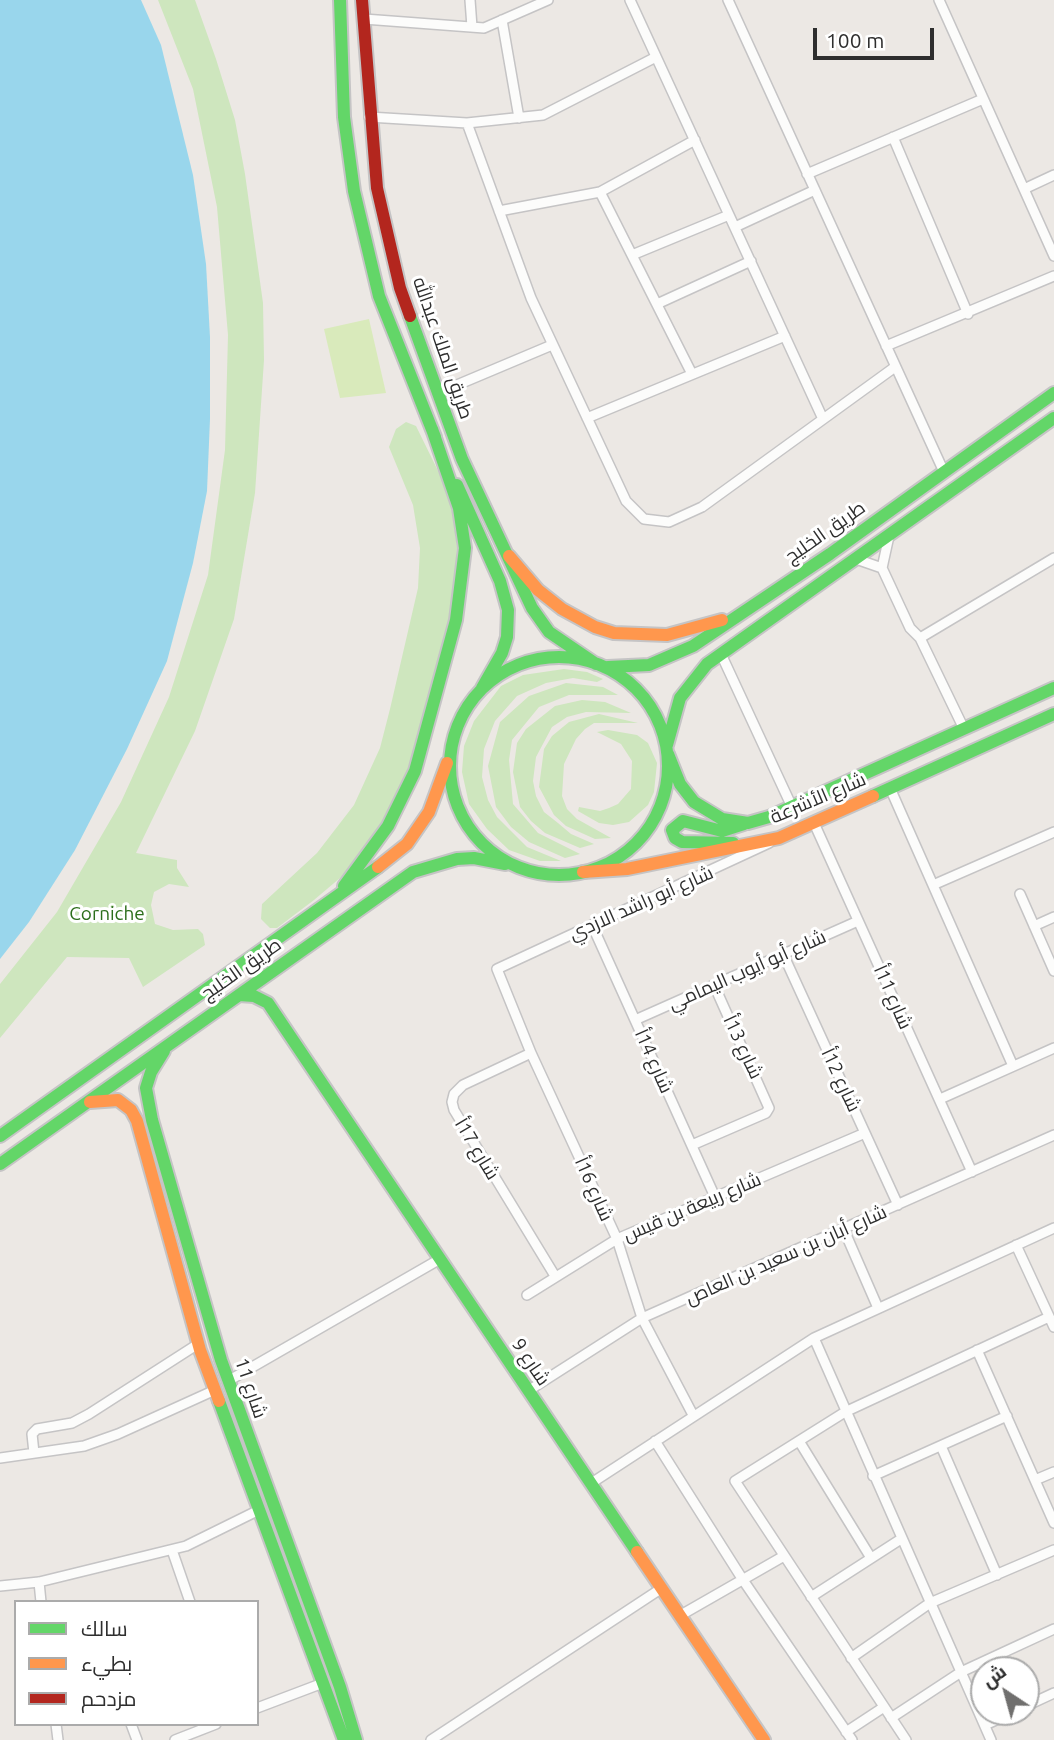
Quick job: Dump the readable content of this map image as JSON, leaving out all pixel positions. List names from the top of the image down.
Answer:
{
  "streets": {
    "street": [
      "طريق الملك عبدالله",
      "طريق الخليج",
      "شارع الأشرعة",
      "شارع أبو راشد الازدي",
      "شارع أبو أيوب اليمامي",
      "شارع 11أ",
      "شارع 13أ",
      "شارع 14أ",
      "شارع 12أ",
      "شارع 17أ",
      "شارع 16أ",
      "شارع ربيعة بن قيس",
      "شارع أبان بن سعيد بن العاص",
      "شارع 9",
      "شارع 11"
    ]
  },
  "crossings": [
    ["طريق الملك عبدالله", "طريق الخليج"],
    ["طريق الملك عبدالله", "شارع الأشرعة"],
    ["طريق الخليج", "شارع الأشرعة"],
    ["طريق الخليج", "شارع 11"],
    ["شارع الأشرعة", "شارع أبو راشد الازدي"],
    ["شارع الأشرعة", "شارع 11أ"],
    ["شارع أبو راشد الازدي", "شارع 14أ"],
    ["شارع أبو راشد الازدي", "شارع 16أ"],
    ["شارع أبو أيوب اليمامي", "شارع 11أ"],
    ["شارع أبو أيوب اليمامي", "شارع 13أ"],
    ["شارع أبو أيوب اليمامي", "شارع 14أ"],
    ["شارع أبو أيوب اليمامي", "شارع 12أ"],
    ["شارع 11أ", "شارع أبان بن سعيد بن العاص"],
    ["شارع 13أ", "شارع 14أ"],
    ["شارع 14أ", "شارع ربيعة بن قيس"],
    ["شارع 12أ", "شارع ربيعة بن قيس"],
    ["شارع 12أ", "شارع أبان بن سعيد بن العاص"],
    ["شارع 17أ", "شارع 16أ"],
    ["شارع 17أ", "شارع ربيعة بن قيس"],
    ["شارع 16أ", "شارع ربيعة بن قيس"],
    ["شارع 16أ", "شارع أبان بن سعيد بن العاص"],
    ["شارع أبان بن سعيد بن العاص", "شارع 9"]
  ],
  "parks": ["Corniche"],
  "legend": ["سالك", "بطيء", "مزدحم"],
  "scale_bar": "100 m",
  "north": "top left"
}
